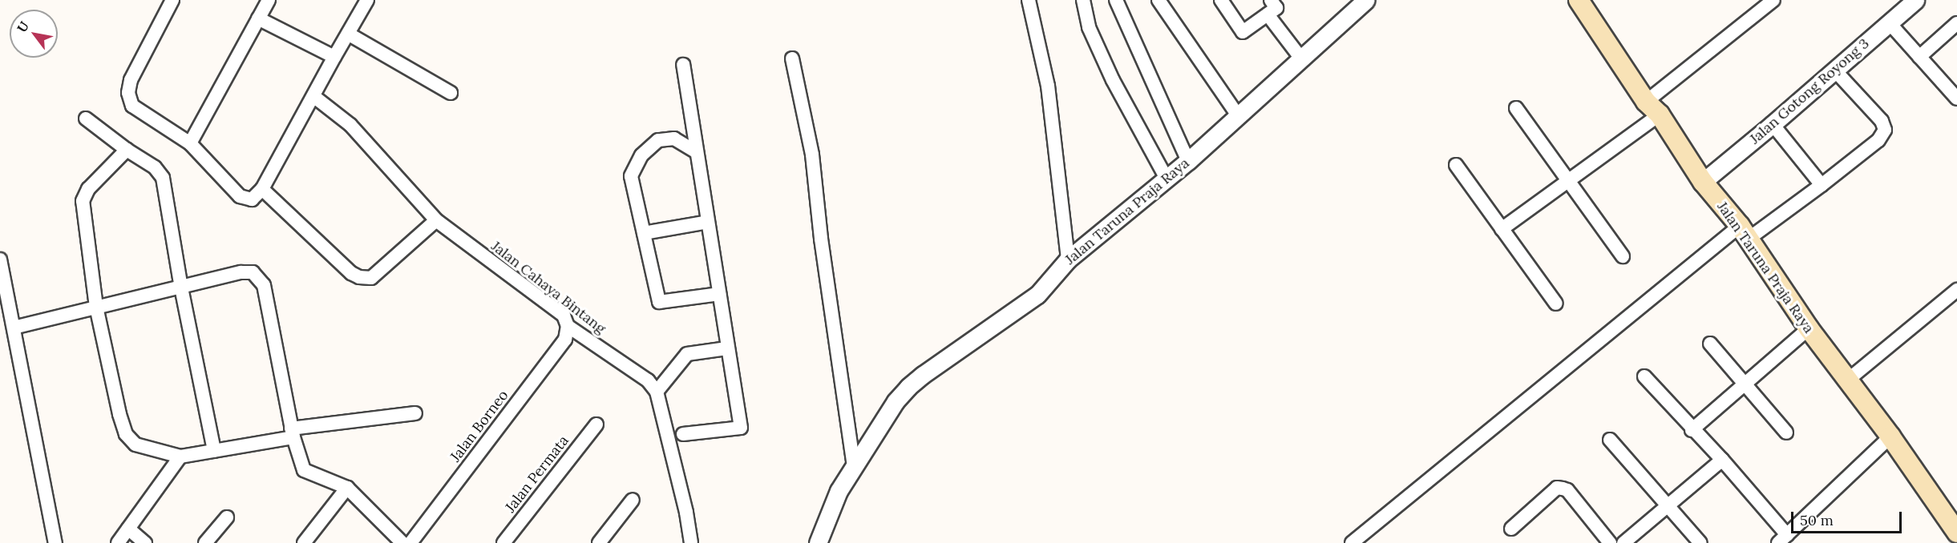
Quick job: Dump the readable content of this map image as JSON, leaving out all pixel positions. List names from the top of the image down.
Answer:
{
  "streets": {
    "main road": ["Jalan Taruna Praja Raya"],
    "street": [
      "Jalan Gotong Royong 3",
      "Jalan Cahaya Bintang",
      "Jalan Borneo",
      "Jalan Permata"
    ]
  },
  "crossings": [
    ["Jalan Gotong Royong 3", "Jalan Taruna Praja Raya"],
    ["Jalan Cahaya Bintang", "Jalan Borneo"]
  ],
  "scale_bar": "50 m",
  "north": "top left"
}
